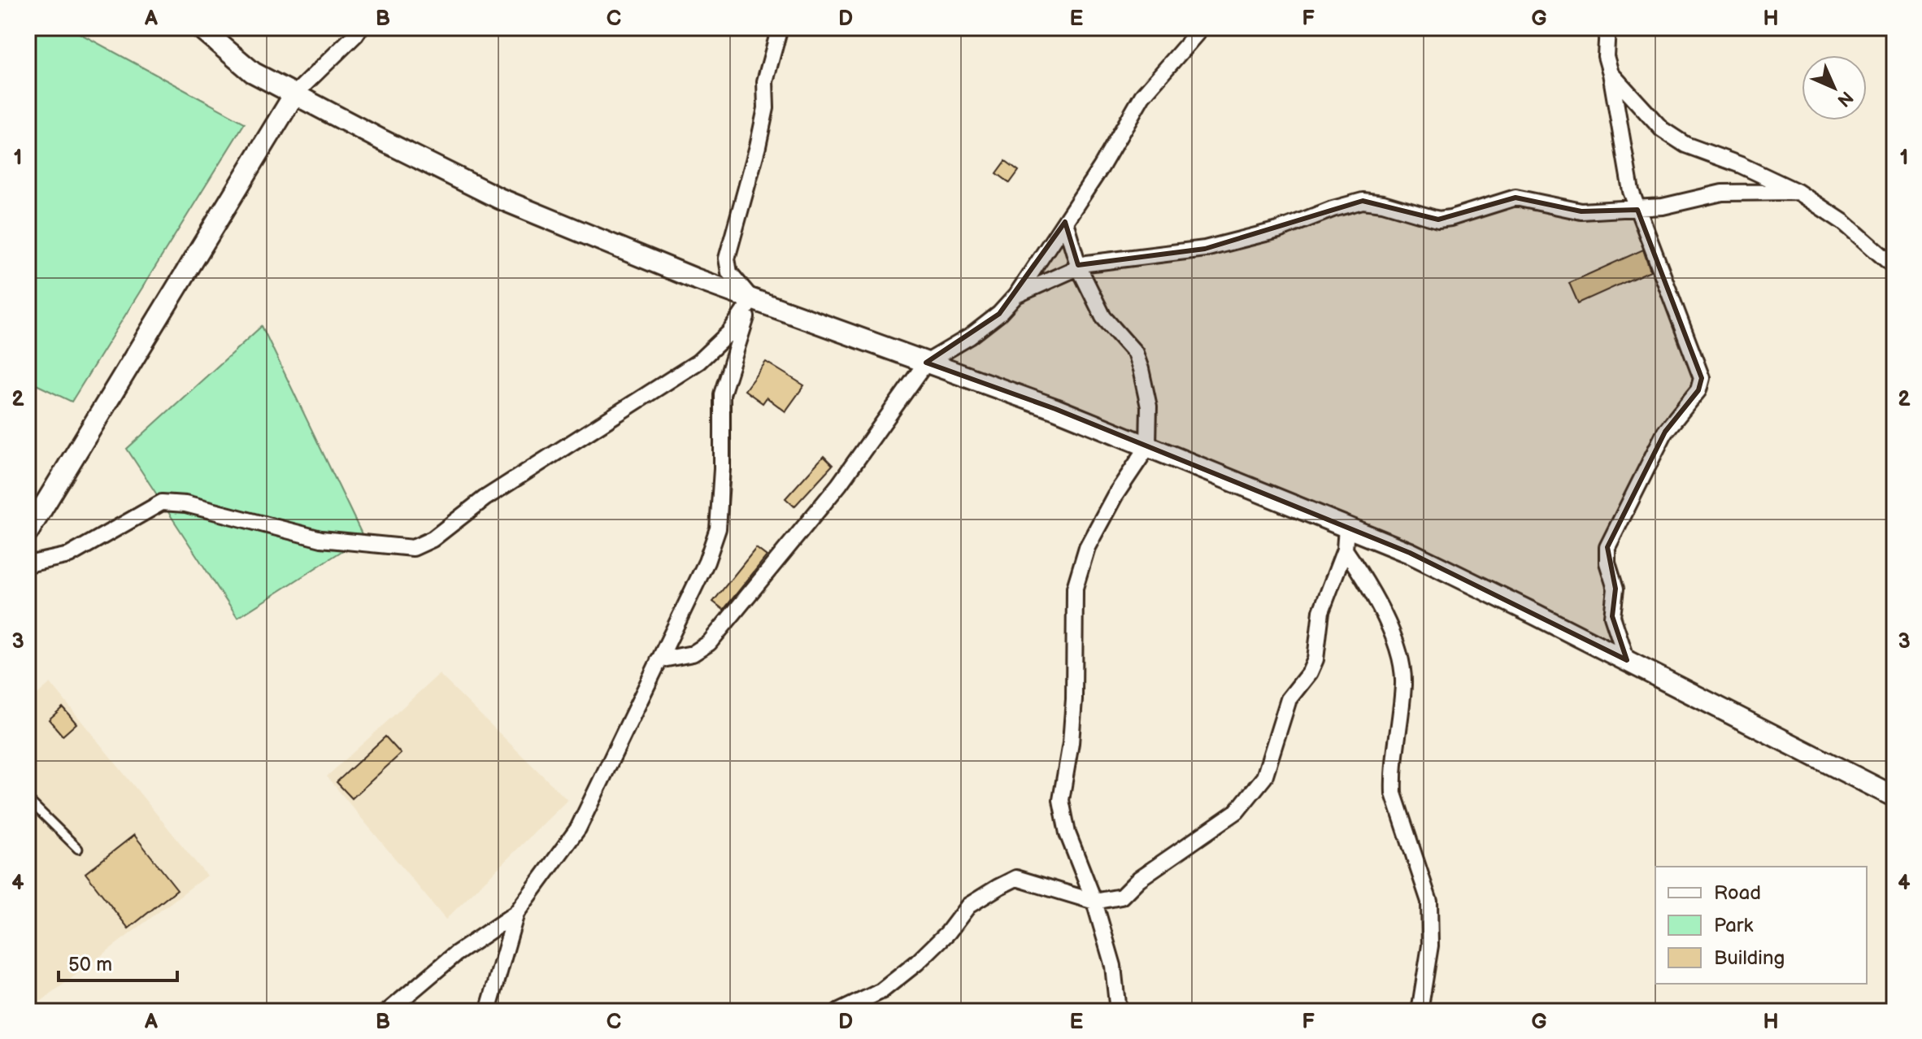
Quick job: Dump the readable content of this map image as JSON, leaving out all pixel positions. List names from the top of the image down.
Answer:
{
  "legend": ["Road", "Park", "Building"],
  "scale_bar": "50 m",
  "north": "bottom right",
  "grid": {
    "columns": [
      "A",
      "B",
      "C",
      "D",
      "E",
      "F",
      "G",
      "H"
    ],
    "rows": [
      "1",
      "2",
      "3",
      "4"
    ]
  }
}
